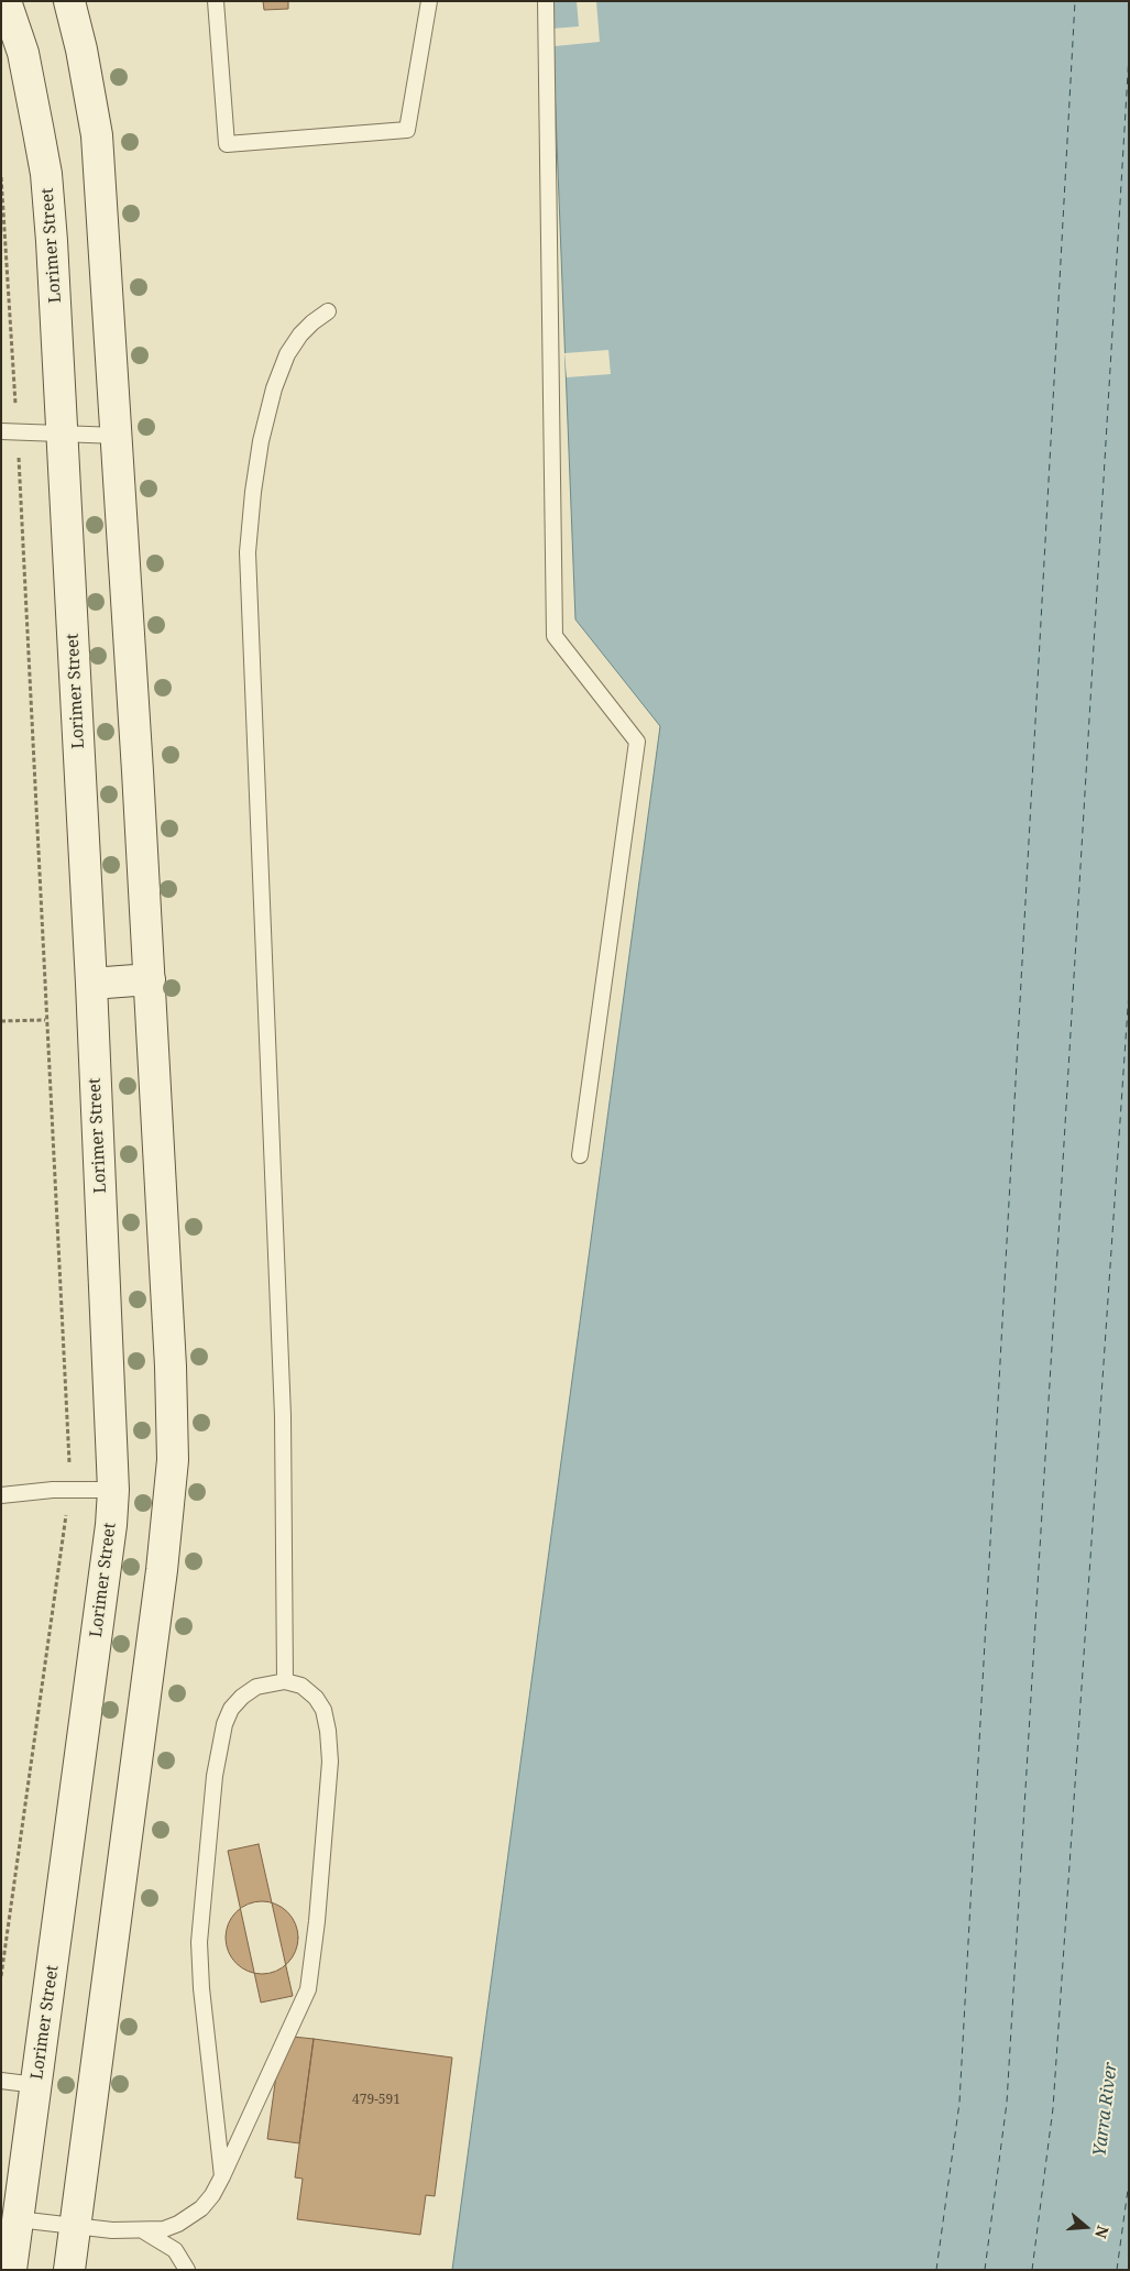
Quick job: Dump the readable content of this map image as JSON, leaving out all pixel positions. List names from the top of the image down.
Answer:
{
  "streets": {
    "main road": ["Lorimer Street"]
  },
  "water": ["Yarra River"],
  "house_numbers": ["479-591"],
  "north": "right"
}
